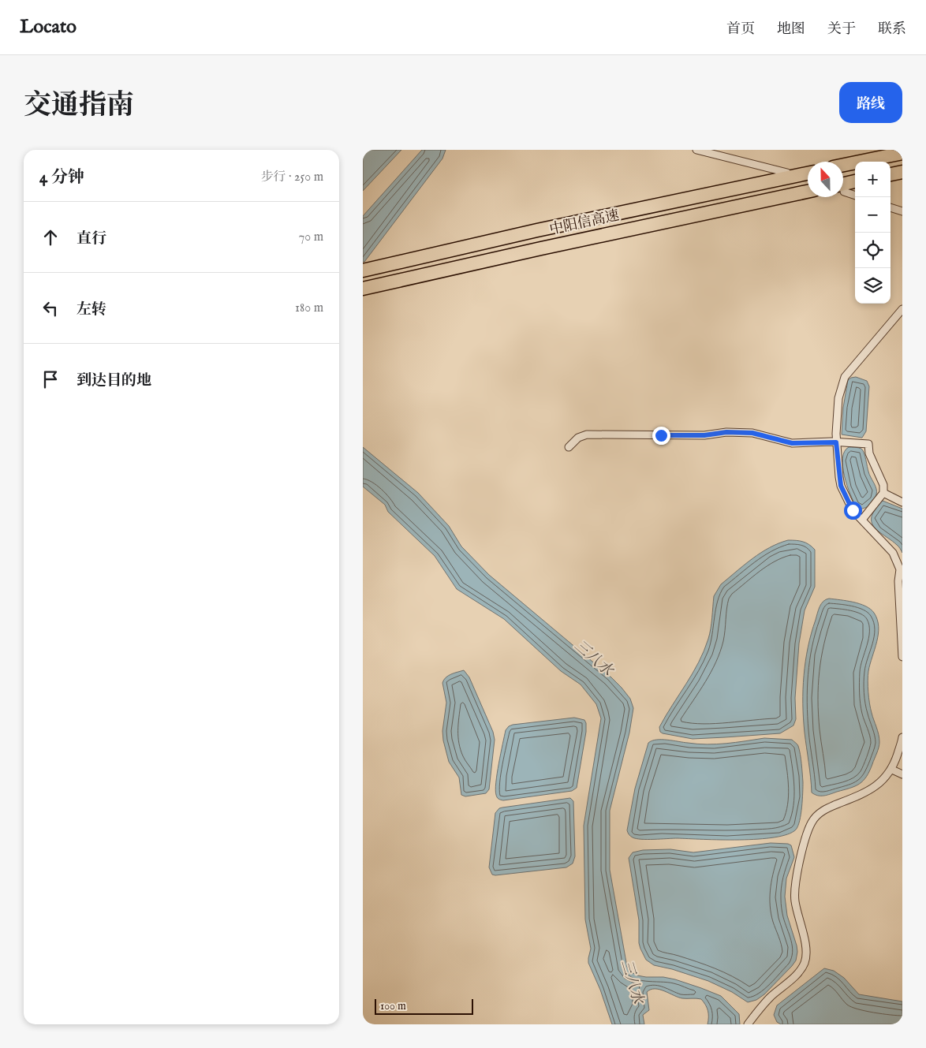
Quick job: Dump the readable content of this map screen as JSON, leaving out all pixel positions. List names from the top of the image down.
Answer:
{
  "streets": {
    "highway": ["中阳信高速"]
  },
  "water": ["三八水"],
  "scale_bar": "100 m",
  "north": "top",
  "page": {
    "header": "Locato",
    "nav": [
      "首页",
      "地图",
      "关于",
      "联系"
    ],
    "title": "交通指南",
    "buttons": "路线",
    "heading": ["4 分钟", "步行 · 250 m"],
    "map_buttons": ["+", "−"],
    "list": [
      ["直行", "70 m"],
      ["左转", "180 m"],
      "到达目的地"
    ],
    "scale": "100 m"
  }
}
